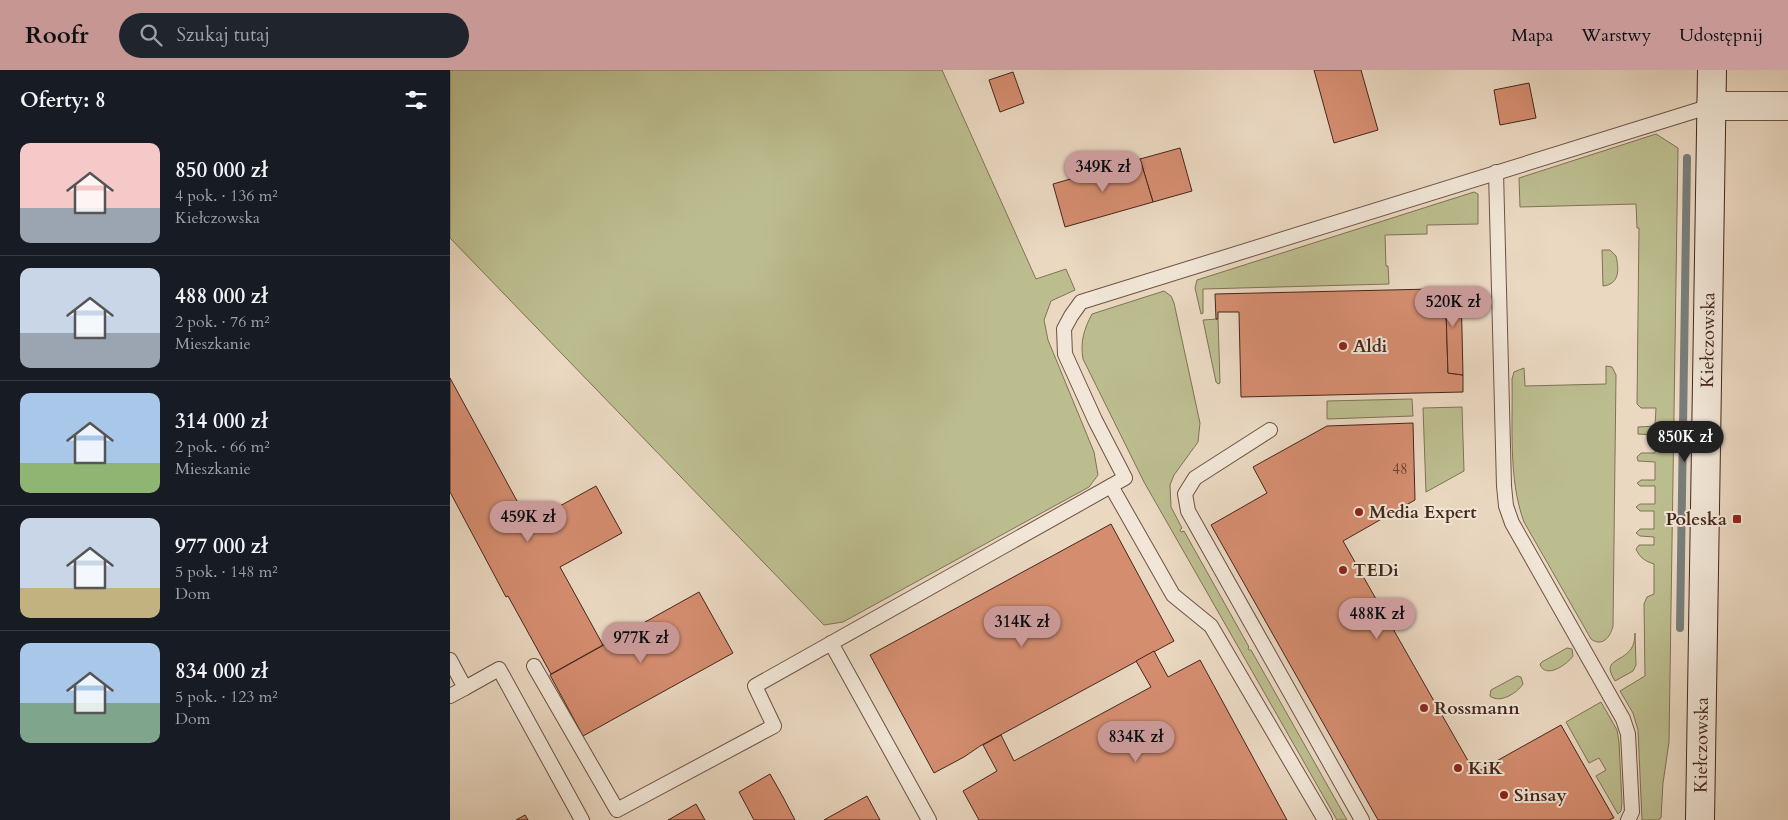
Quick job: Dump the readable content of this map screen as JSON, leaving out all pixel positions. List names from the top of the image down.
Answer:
{
  "streets": {
    "street": ["Kiełczowska"]
  },
  "places": {
    "other": [
      "Aldi",
      "Media Expert",
      "TEDi",
      "Rossmann",
      "KiK",
      "Sinsay"
    ],
    "transit": ["Poleska"]
  },
  "house_numbers": ["48"],
  "page": {
    "header": "Roofr",
    "search": "Szukaj tutaj",
    "nav": ["Mapa", "Warstwy", "Udostępnij"],
    "heading": "Oferty: 8",
    "list": [
      {
        "name": "850 000 zł",
        "note": "4 pok. · 136 m² · Kiełczowska"
      },
      {
        "name": "488 000 zł",
        "note": "2 pok. · 76 m² · Mieszkanie"
      },
      {
        "name": "314 000 zł",
        "note": "2 pok. · 66 m² · Mieszkanie"
      },
      {
        "name": "977 000 zł",
        "note": "5 pok. · 148 m² · Dom"
      },
      {
        "name": "834 000 zł",
        "note": "5 pok. · 123 m² · Dom"
      }
    ],
    "price": [
      "349K zł",
      "520K zł",
      "850K zł",
      "459K zł",
      "488K zł",
      "314K zł",
      "977K zł",
      "834K zł"
    ]
  }
}
